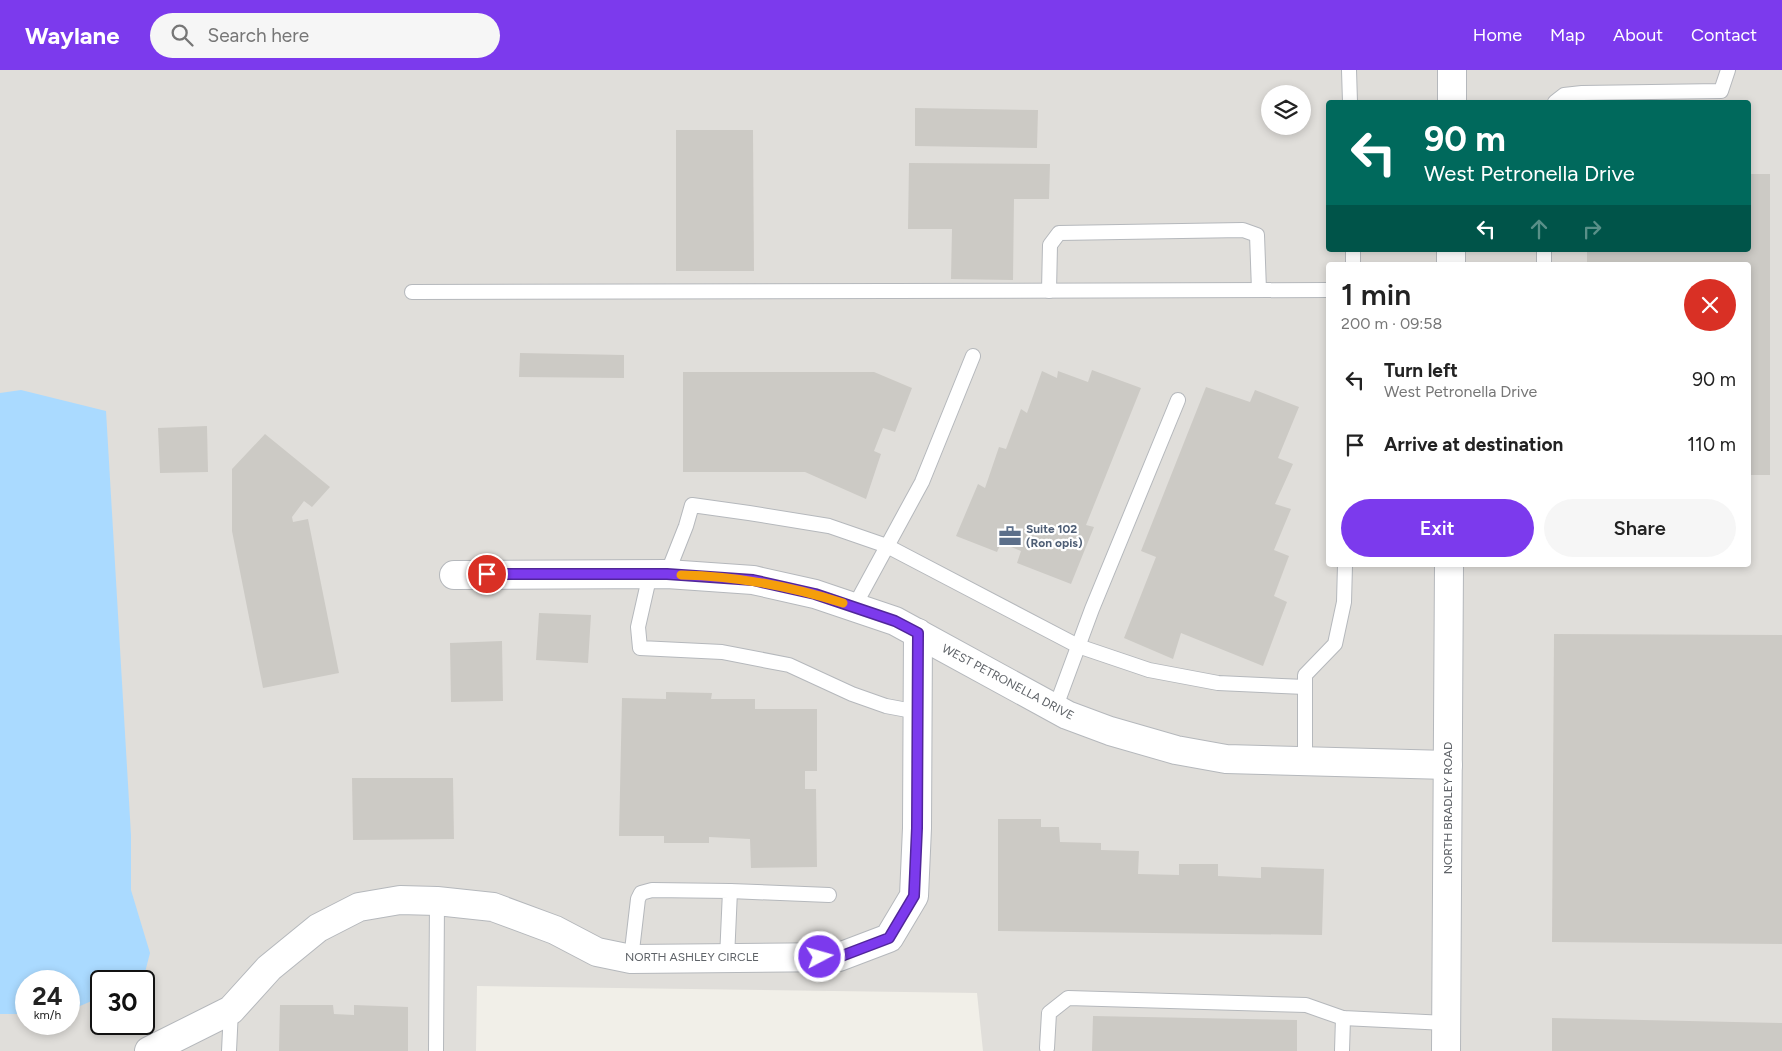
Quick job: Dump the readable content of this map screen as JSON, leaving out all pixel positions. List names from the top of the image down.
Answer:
{
  "streets": {
    "street": ["WEST PETRONELLA DRIVE", "NORTH BRADLEY ROAD", "NORTH ASHLEY CIRCLE"]
  },
  "crossings": [
    ["WEST PETRONELLA DRIVE", "NORTH BRADLEY ROAD"],
    ["WEST PETRONELLA DRIVE", "NORTH ASHLEY CIRCLE"]
  ],
  "places": {
    "office": ["Suite 102 (Ron opis)"]
  },
  "page": {
    "header": "Waylane",
    "search": "Search here",
    "nav": [
      "Home",
      "Map",
      "About",
      "Contact"
    ],
    "turn": ["90 m", "West Petronella Drive"],
    "heading": ["1 min", "200 m · 09:58"],
    "list": [
      {
        "name": "Turn left",
        "note": "West Petronella Drive",
        "value": "90 m"
      },
      {
        "name": "Arrive at destination",
        "value": "110 m"
      }
    ],
    "buttons": ["Exit", "Share"],
    "speed": "24 km/h",
    "limit": "30"
  }
}
